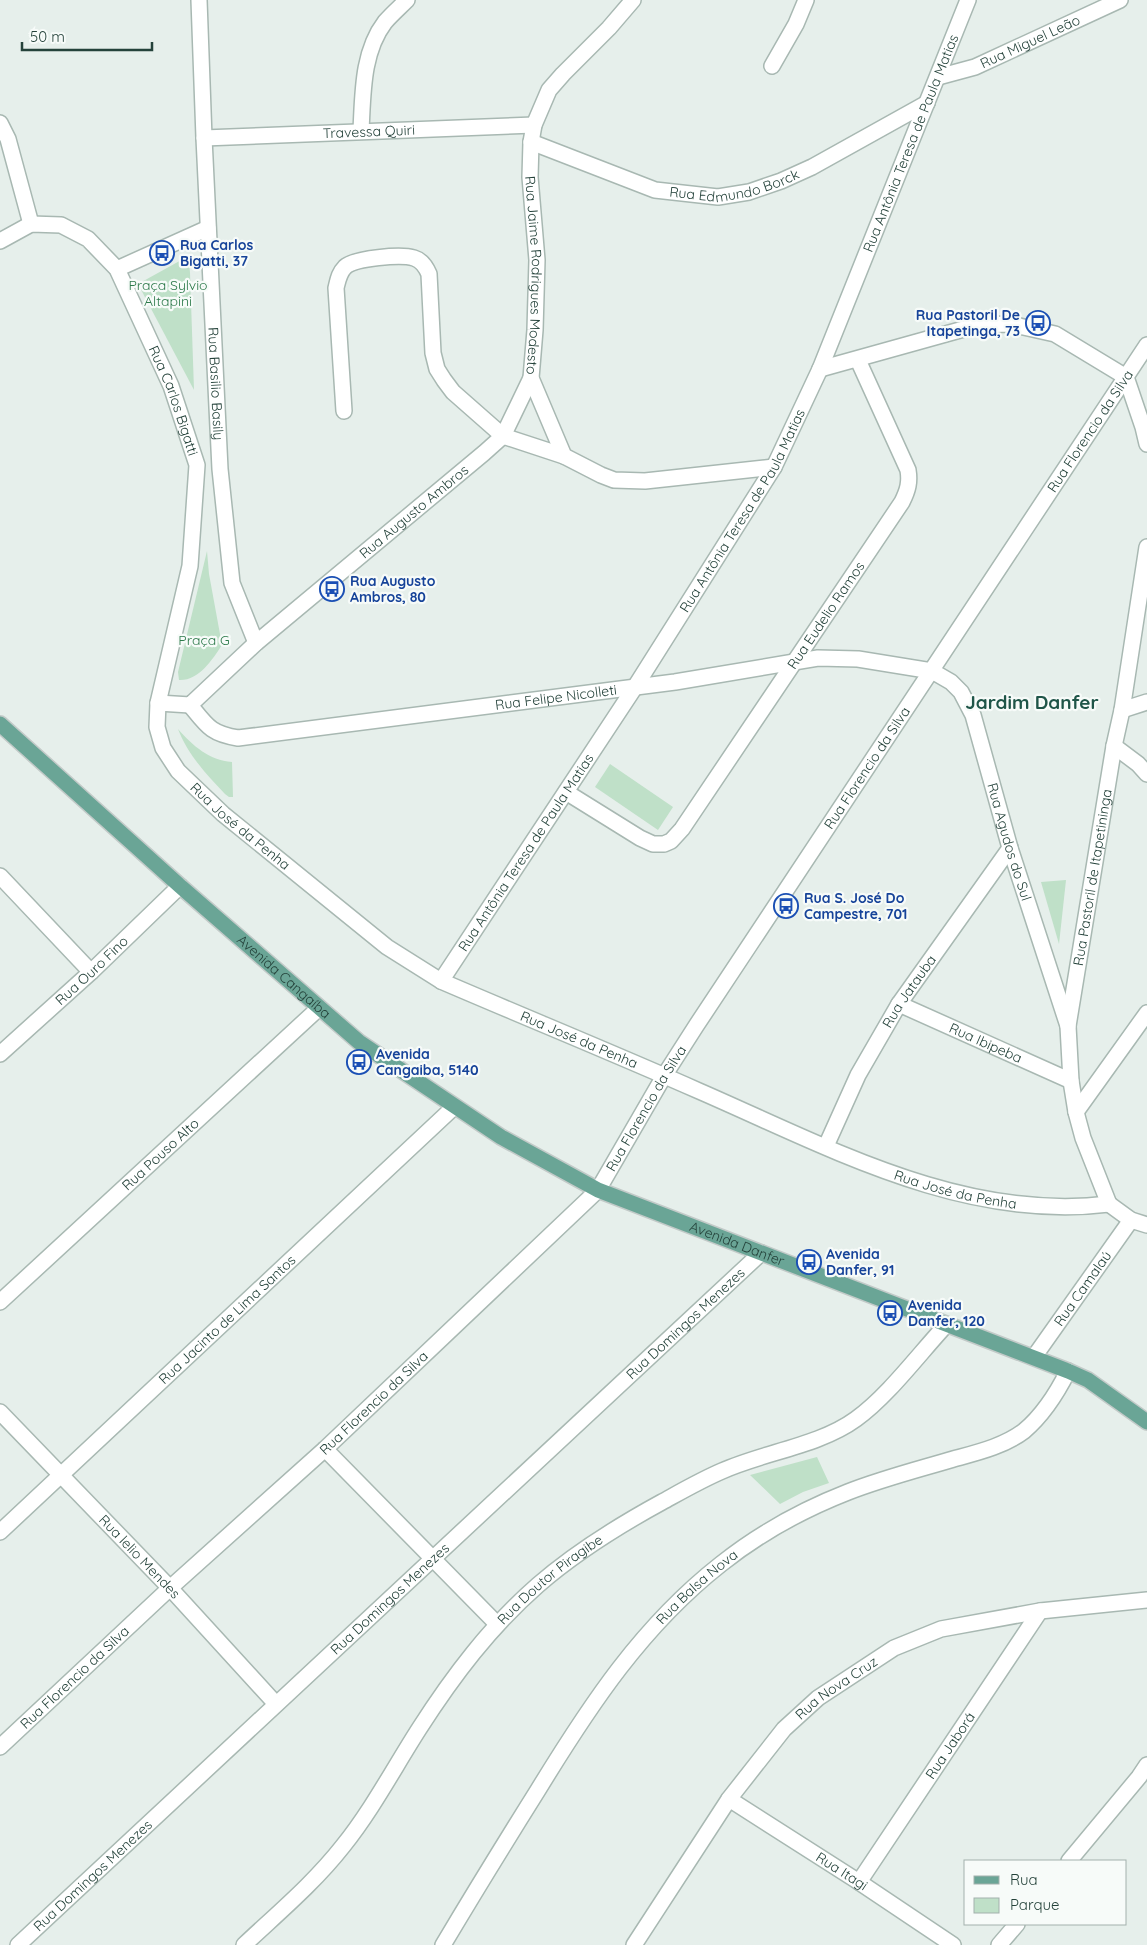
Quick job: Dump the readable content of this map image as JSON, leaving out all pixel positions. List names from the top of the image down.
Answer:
{
  "streets": {
    "main road": ["Avenida Cangaíba", "Avenida Danfer"],
    "street": [
      "Rua Miguel Leão",
      "Travessa Quiri",
      "Rua Antônia Teresa de Paula Matias",
      "Rua Edmundo Borck",
      "Rua Jaime Rodrigues Modesto",
      "Rua Basilio Basily",
      "Rua Carlos Bigatti",
      "Rua Florencio da Silva",
      "Rua Augusto Ambros",
      "Rua Eudelio Ramos",
      "Rua Felipe Nicolleti",
      "Rua José da Penha",
      "Rua Agudos do Sul",
      "Rua Pastoril de Itapetininga",
      "Rua Ouro Fino",
      "Rua Jatauba",
      "Rua Ibipeba",
      "Rua Pouso Alto",
      "Rua Camalaú",
      "Rua Jacinto de Lima Santos",
      "Rua Domingos Menezes",
      "Rua lelio Mendes",
      "Rua Doutor Piragibe",
      "Rua Balsa Nova",
      "Rua Nova Cruz",
      "Rua Jaborá",
      "Rua Itagi"
    ]
  },
  "crossings": [
    ["Rua Miguel Leão", "Rua Antônia Teresa de Paula Matias"],
    ["Travessa Quiri", "Rua Jaime Rodrigues Modesto"],
    ["Travessa Quiri", "Rua Basilio Basily"],
    ["Rua Antônia Teresa de Paula Matias", "Rua Edmundo Borck"],
    ["Rua Antônia Teresa de Paula Matias", "Rua Eudelio Ramos"],
    ["Rua Antônia Teresa de Paula Matias", "Rua Felipe Nicolleti"],
    ["Rua Antônia Teresa de Paula Matias", "Rua José da Penha"],
    ["Rua Edmundo Borck", "Rua Jaime Rodrigues Modesto"],
    ["Rua Jaime Rodrigues Modesto", "Rua Augusto Ambros"],
    ["Rua Basilio Basily", "Rua Augusto Ambros"],
    ["Rua Carlos Bigatti", "Rua José da Penha"],
    ["Rua Florencio da Silva", "Rua Felipe Nicolleti"],
    ["Rua Florencio da Silva", "Rua José da Penha"],
    ["Rua Florencio da Silva", "Rua Agudos do Sul"],
    ["Rua Florencio da Silva", "Avenida Cangaíba"],
    ["Rua Florencio da Silva", "Avenida Danfer"],
    ["Rua Florencio da Silva", "Rua lelio Mendes"],
    ["Rua Augusto Ambros", "Rua Felipe Nicolleti"],
    ["Rua Eudelio Ramos", "Rua Felipe Nicolleti"],
    ["Rua Felipe Nicolleti", "Rua Agudos do Sul"],
    ["Rua José da Penha", "Rua Pastoril de Itapetininga"],
    ["Rua José da Penha", "Rua Jatauba"],
    ["Rua Agudos do Sul", "Rua Pastoril de Itapetininga"],
    ["Rua Agudos do Sul", "Rua Jatauba"],
    ["Rua Pastoril de Itapetininga", "Rua Ibipeba"],
    ["Rua Ouro Fino", "Avenida Cangaíba"],
    ["Avenida Cangaíba", "Rua Pouso Alto"],
    ["Avenida Cangaíba", "Avenida Danfer"],
    ["Avenida Cangaíba", "Rua Jacinto de Lima Santos"],
    ["Rua Jatauba", "Rua Ibipeba"],
    ["Avenida Danfer", "Rua Camalaú"],
    ["Avenida Danfer", "Rua Domingos Menezes"],
    ["Avenida Danfer", "Rua Doutor Piragibe"],
    ["Avenida Danfer", "Rua Balsa Nova"],
    ["Rua Jacinto de Lima Santos", "Rua lelio Mendes"],
    ["Rua Domingos Menezes", "Rua lelio Mendes"],
    ["Rua Nova Cruz", "Rua Jaborá"],
    ["Rua Nova Cruz", "Rua Itagi"],
    ["Rua Jaborá", "Rua Itagi"]
  ],
  "districts": ["Jardim Danfer"],
  "parks": ["Praça Sylvio Altapini", "Praça G"],
  "places": {
    "bus stop": [
      "Rua Carlos Bigatti, 37",
      "Rua Pastoril De Itapetinga, 73",
      "Rua Augusto Ambros, 80",
      "Rua S. José Do Campestre, 701",
      "Avenida Cangaiba, 5140",
      "Avenida Danfer, 91",
      "Avenida Danfer, 120"
    ]
  },
  "legend": ["Rua", "Parque"],
  "scale_bar": "50 m"
}
